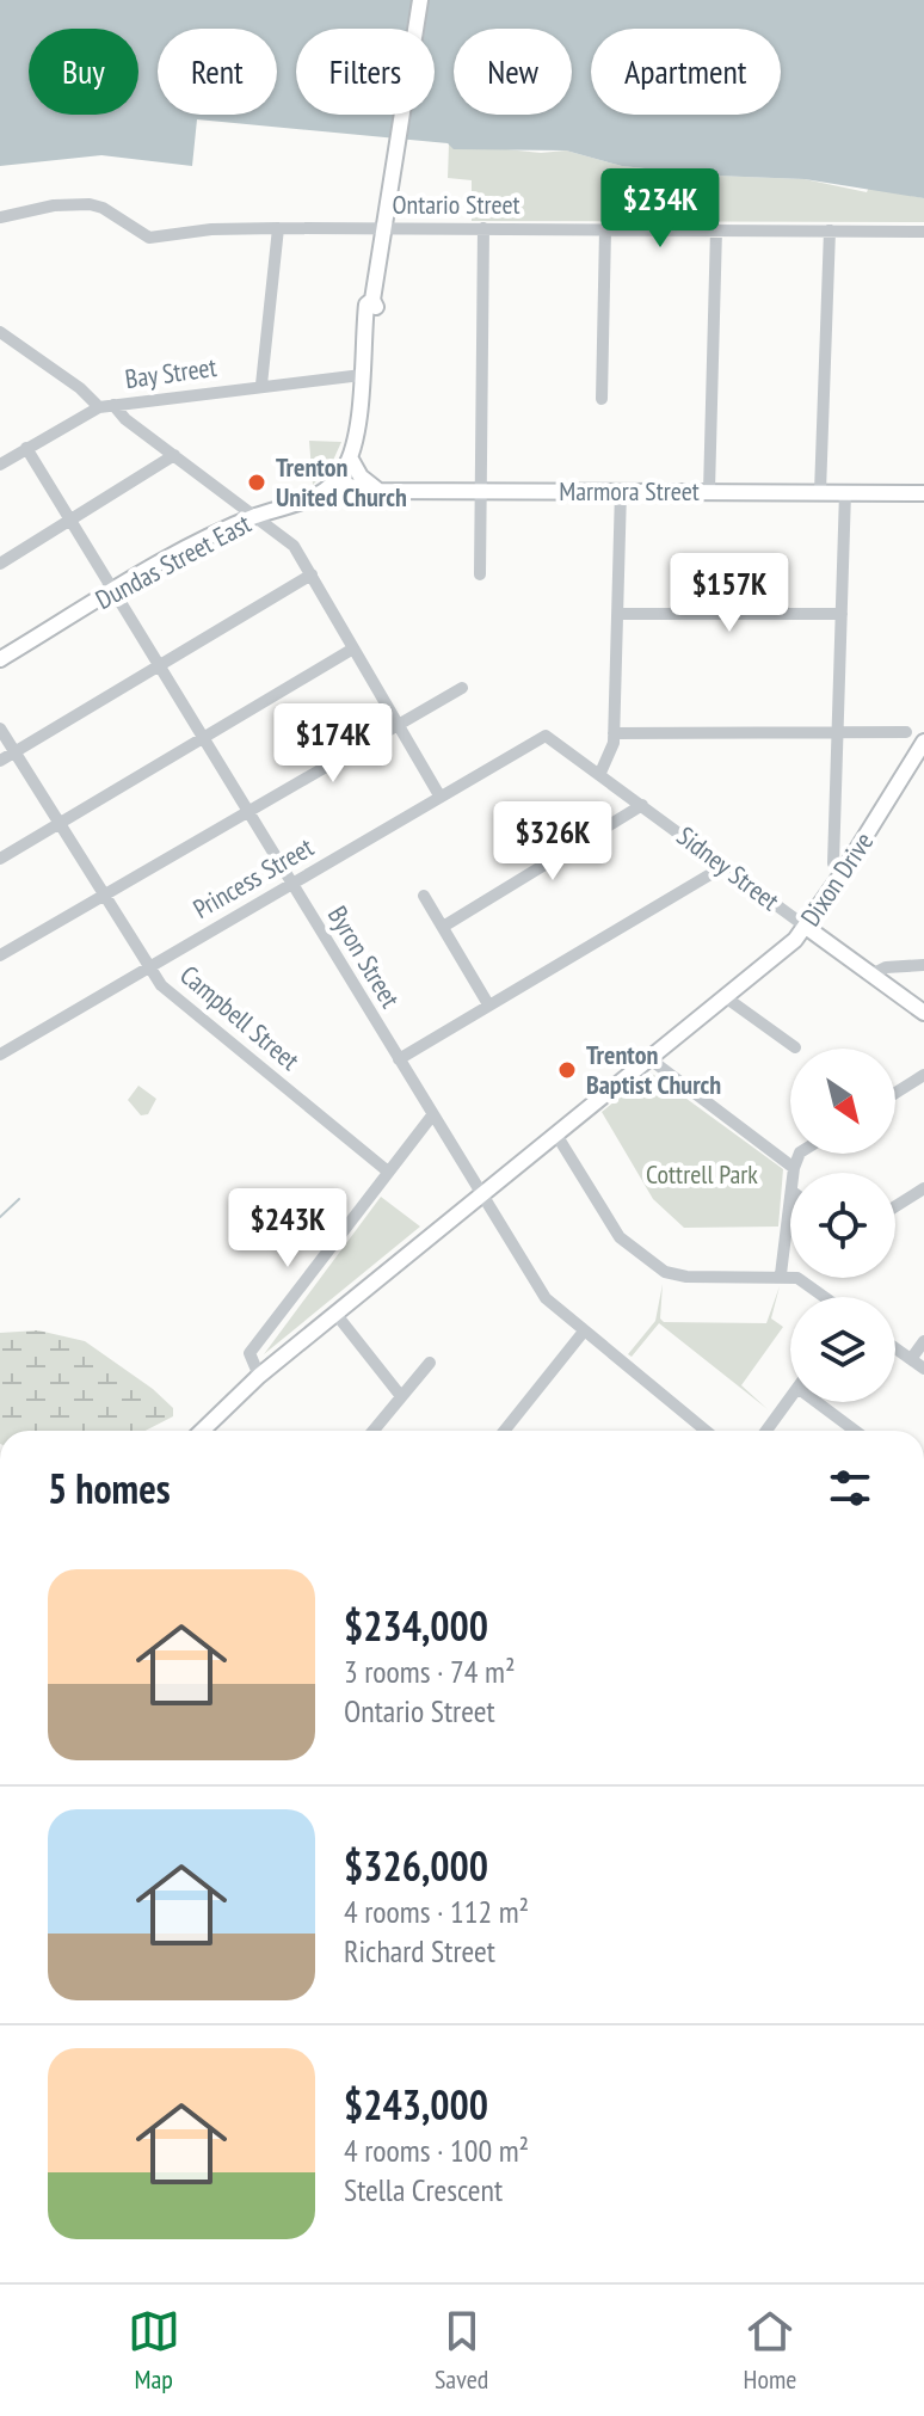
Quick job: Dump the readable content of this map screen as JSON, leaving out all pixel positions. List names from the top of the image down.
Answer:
{
  "streets": {
    "main road": [
      "Marmora Street",
      "Dundas Street East",
      "Sidney Street",
      "Dixon Drive"
    ],
    "street": [
      "Ontario Street",
      "Bay Street",
      "Princess Street",
      "Byron Street",
      "Campbell Street"
    ]
  },
  "crossings": [
    ["Ontario Street", "Dundas Street East"],
    ["Bay Street", "Dundas Street East"],
    ["Bay Street", "Byron Street"],
    ["Marmora Street", "Dundas Street East"],
    ["Dundas Street East", "Byron Street"],
    ["Sidney Street", "Princess Street"],
    ["Sidney Street", "Dixon Drive"],
    ["Princess Street", "Byron Street"],
    ["Princess Street", "Campbell Street"],
    ["Dixon Drive", "Byron Street"]
  ],
  "parks": ["Cottrell Park"],
  "places": ["Trenton United Church", "Trenton Baptist Church"],
  "north": "bottom right",
  "page": {
    "chip": [
      "Buy",
      "Rent",
      "Filters",
      "New",
      "Apartment"
    ],
    "price": [
      "$234K",
      "$157K",
      "$174K",
      "$326K",
      "$243K"
    ],
    "heading": "5 homes",
    "list": [
      {
        "name": "$234,000",
        "note": "3 rooms · 74 m² · Ontario Street"
      },
      {
        "name": "$326,000",
        "note": "4 rooms · 112 m² · Richard Street"
      },
      {
        "name": "$243,000",
        "note": "4 rooms · 100 m² · Stella Crescent"
      }
    ],
    "tabs": ["Map", "Saved", "Home"]
  }
}
